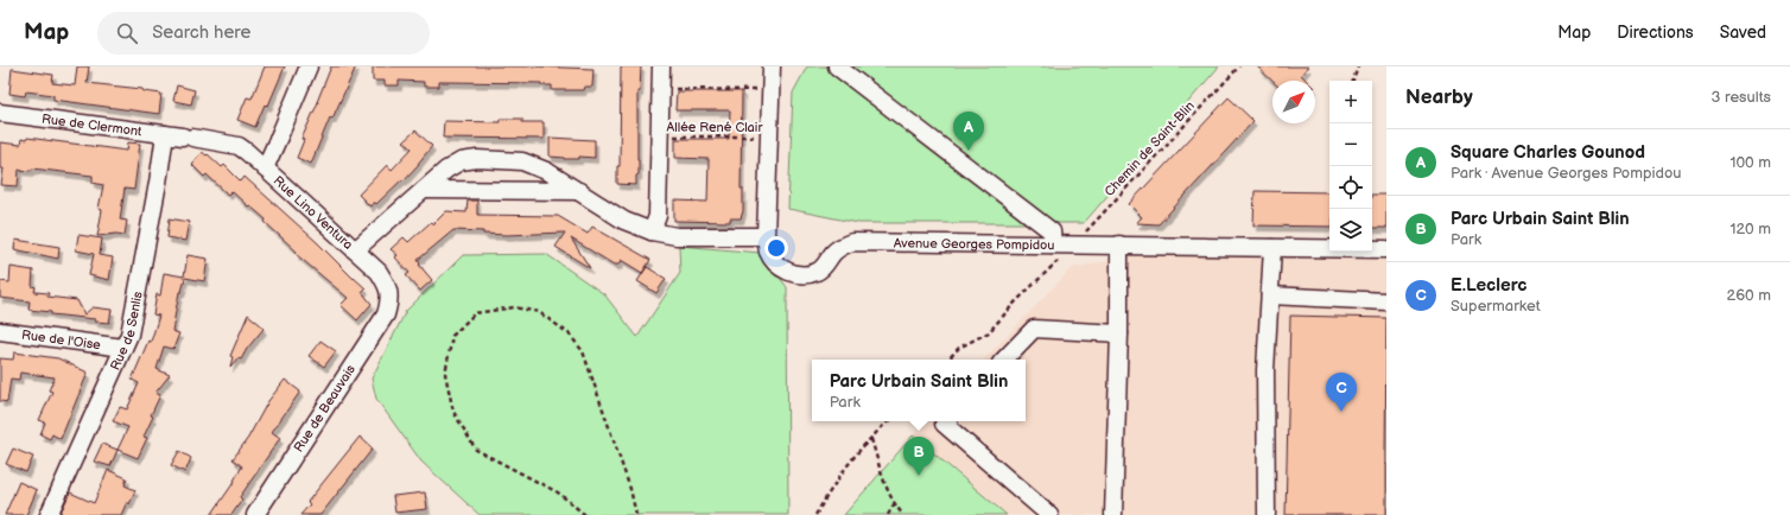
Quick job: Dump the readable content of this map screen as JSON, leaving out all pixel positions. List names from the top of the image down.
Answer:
{
  "streets": {
    "street": [
      "Rue de Clermont",
      "Rue Lino Ventura",
      "Avenue Georges Pompidou",
      "Rue de Senlis",
      "Rue de l'Oise",
      "Rue de Beauvais"
    ],
    "path": ["Allée René Clair", "Chemin de Saint-Blin"]
  },
  "crossings": [
    ["Rue de Clermont", "Rue Lino Ventura"],
    ["Rue de Clermont", "Rue de Senlis"],
    ["Allée René Clair", "Avenue Georges Pompidou"],
    ["Chemin de Saint-Blin", "Avenue Georges Pompidou"],
    ["Rue Lino Ventura", "Avenue Georges Pompidou"],
    ["Rue Lino Ventura", "Rue de Beauvais"],
    ["Rue de Senlis", "Rue de l'Oise"]
  ],
  "north": "top right",
  "page": {
    "header": "Map",
    "search": "Search here",
    "nav": ["Map", "Directions", "Saved"],
    "heading": ["Nearby", "3 results"],
    "map_buttons": ["+", "−"],
    "pins": ["A", "C", "B"],
    "list": [
      {
        "mark": "A",
        "name": "Square Charles Gounod",
        "note": "Park · Avenue Georges Pompidou",
        "value": "100 m"
      },
      {
        "mark": "B",
        "name": "Parc Urbain Saint Blin",
        "note": "Park",
        "value": "120 m"
      },
      {
        "mark": "C",
        "name": "E.Leclerc",
        "note": "Supermarket",
        "value": "260 m"
      }
    ],
    "popup": ["Parc Urbain Saint Blin", "Park"]
  }
}
